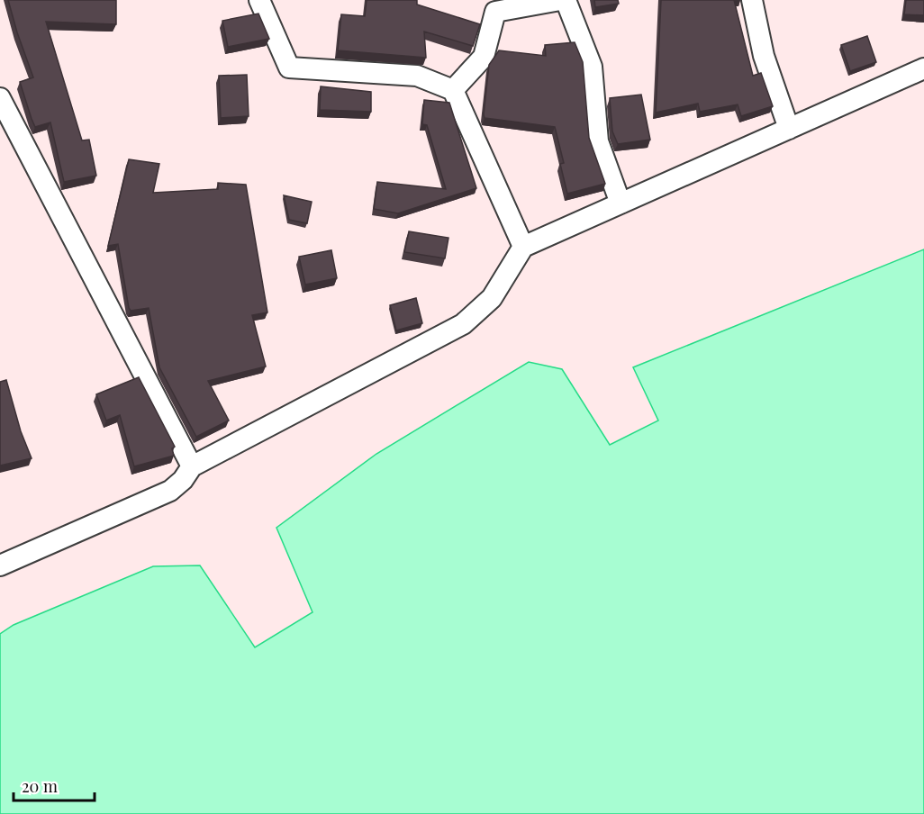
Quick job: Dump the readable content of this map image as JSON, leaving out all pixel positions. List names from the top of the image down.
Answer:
{
  "scale_bar": "20 m"
}
